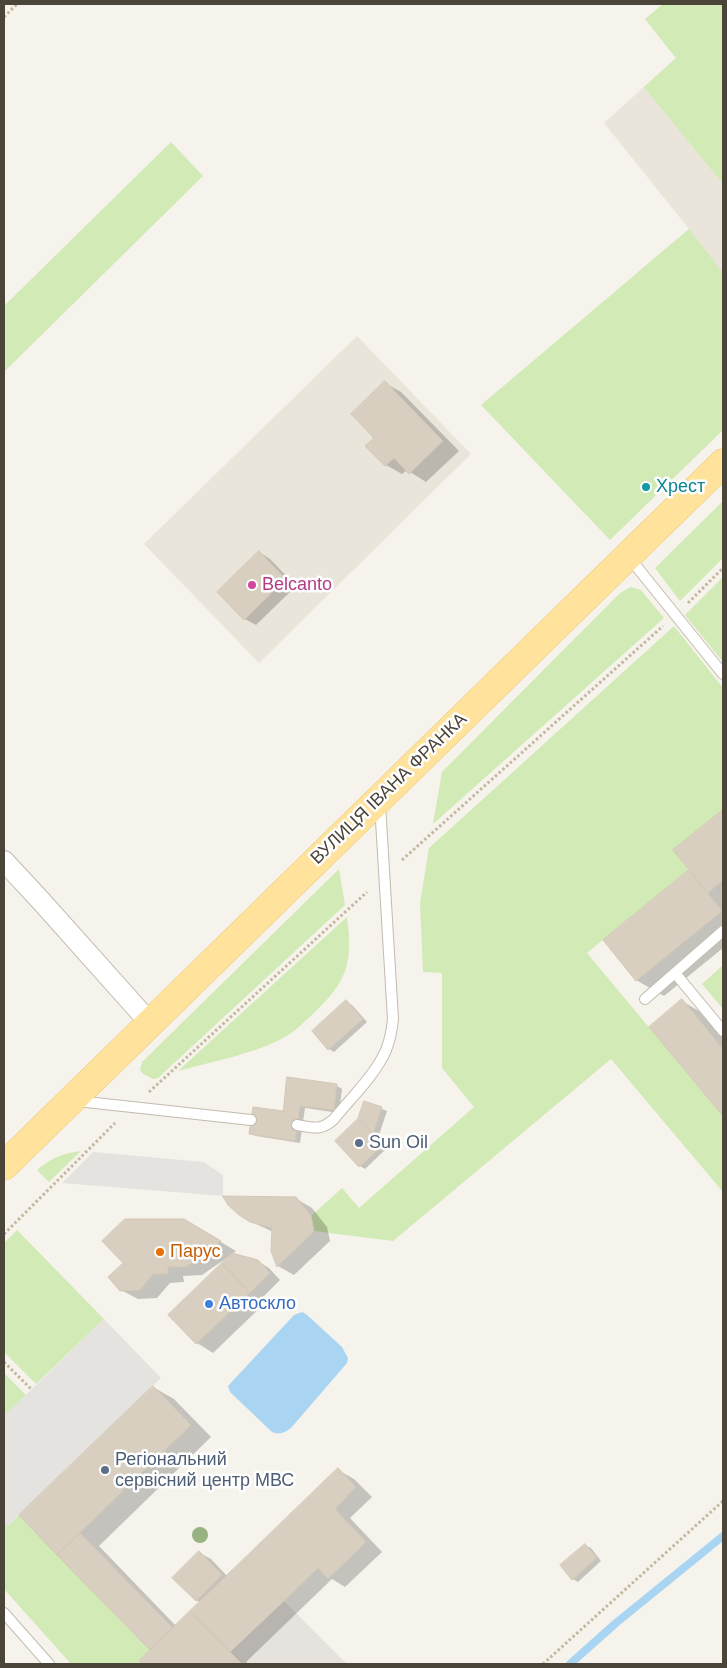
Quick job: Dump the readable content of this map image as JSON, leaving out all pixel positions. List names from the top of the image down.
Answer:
{
  "streets": {
    "main road": ["ВУЛИЦЯ ІВАНА ФРАНКА"]
  },
  "places": [
    "Хрест",
    "Belcanto",
    "Sun Oil",
    "Парус",
    "Автоскло",
    "Регіональний сервісний центр МВС"
  ]
}
